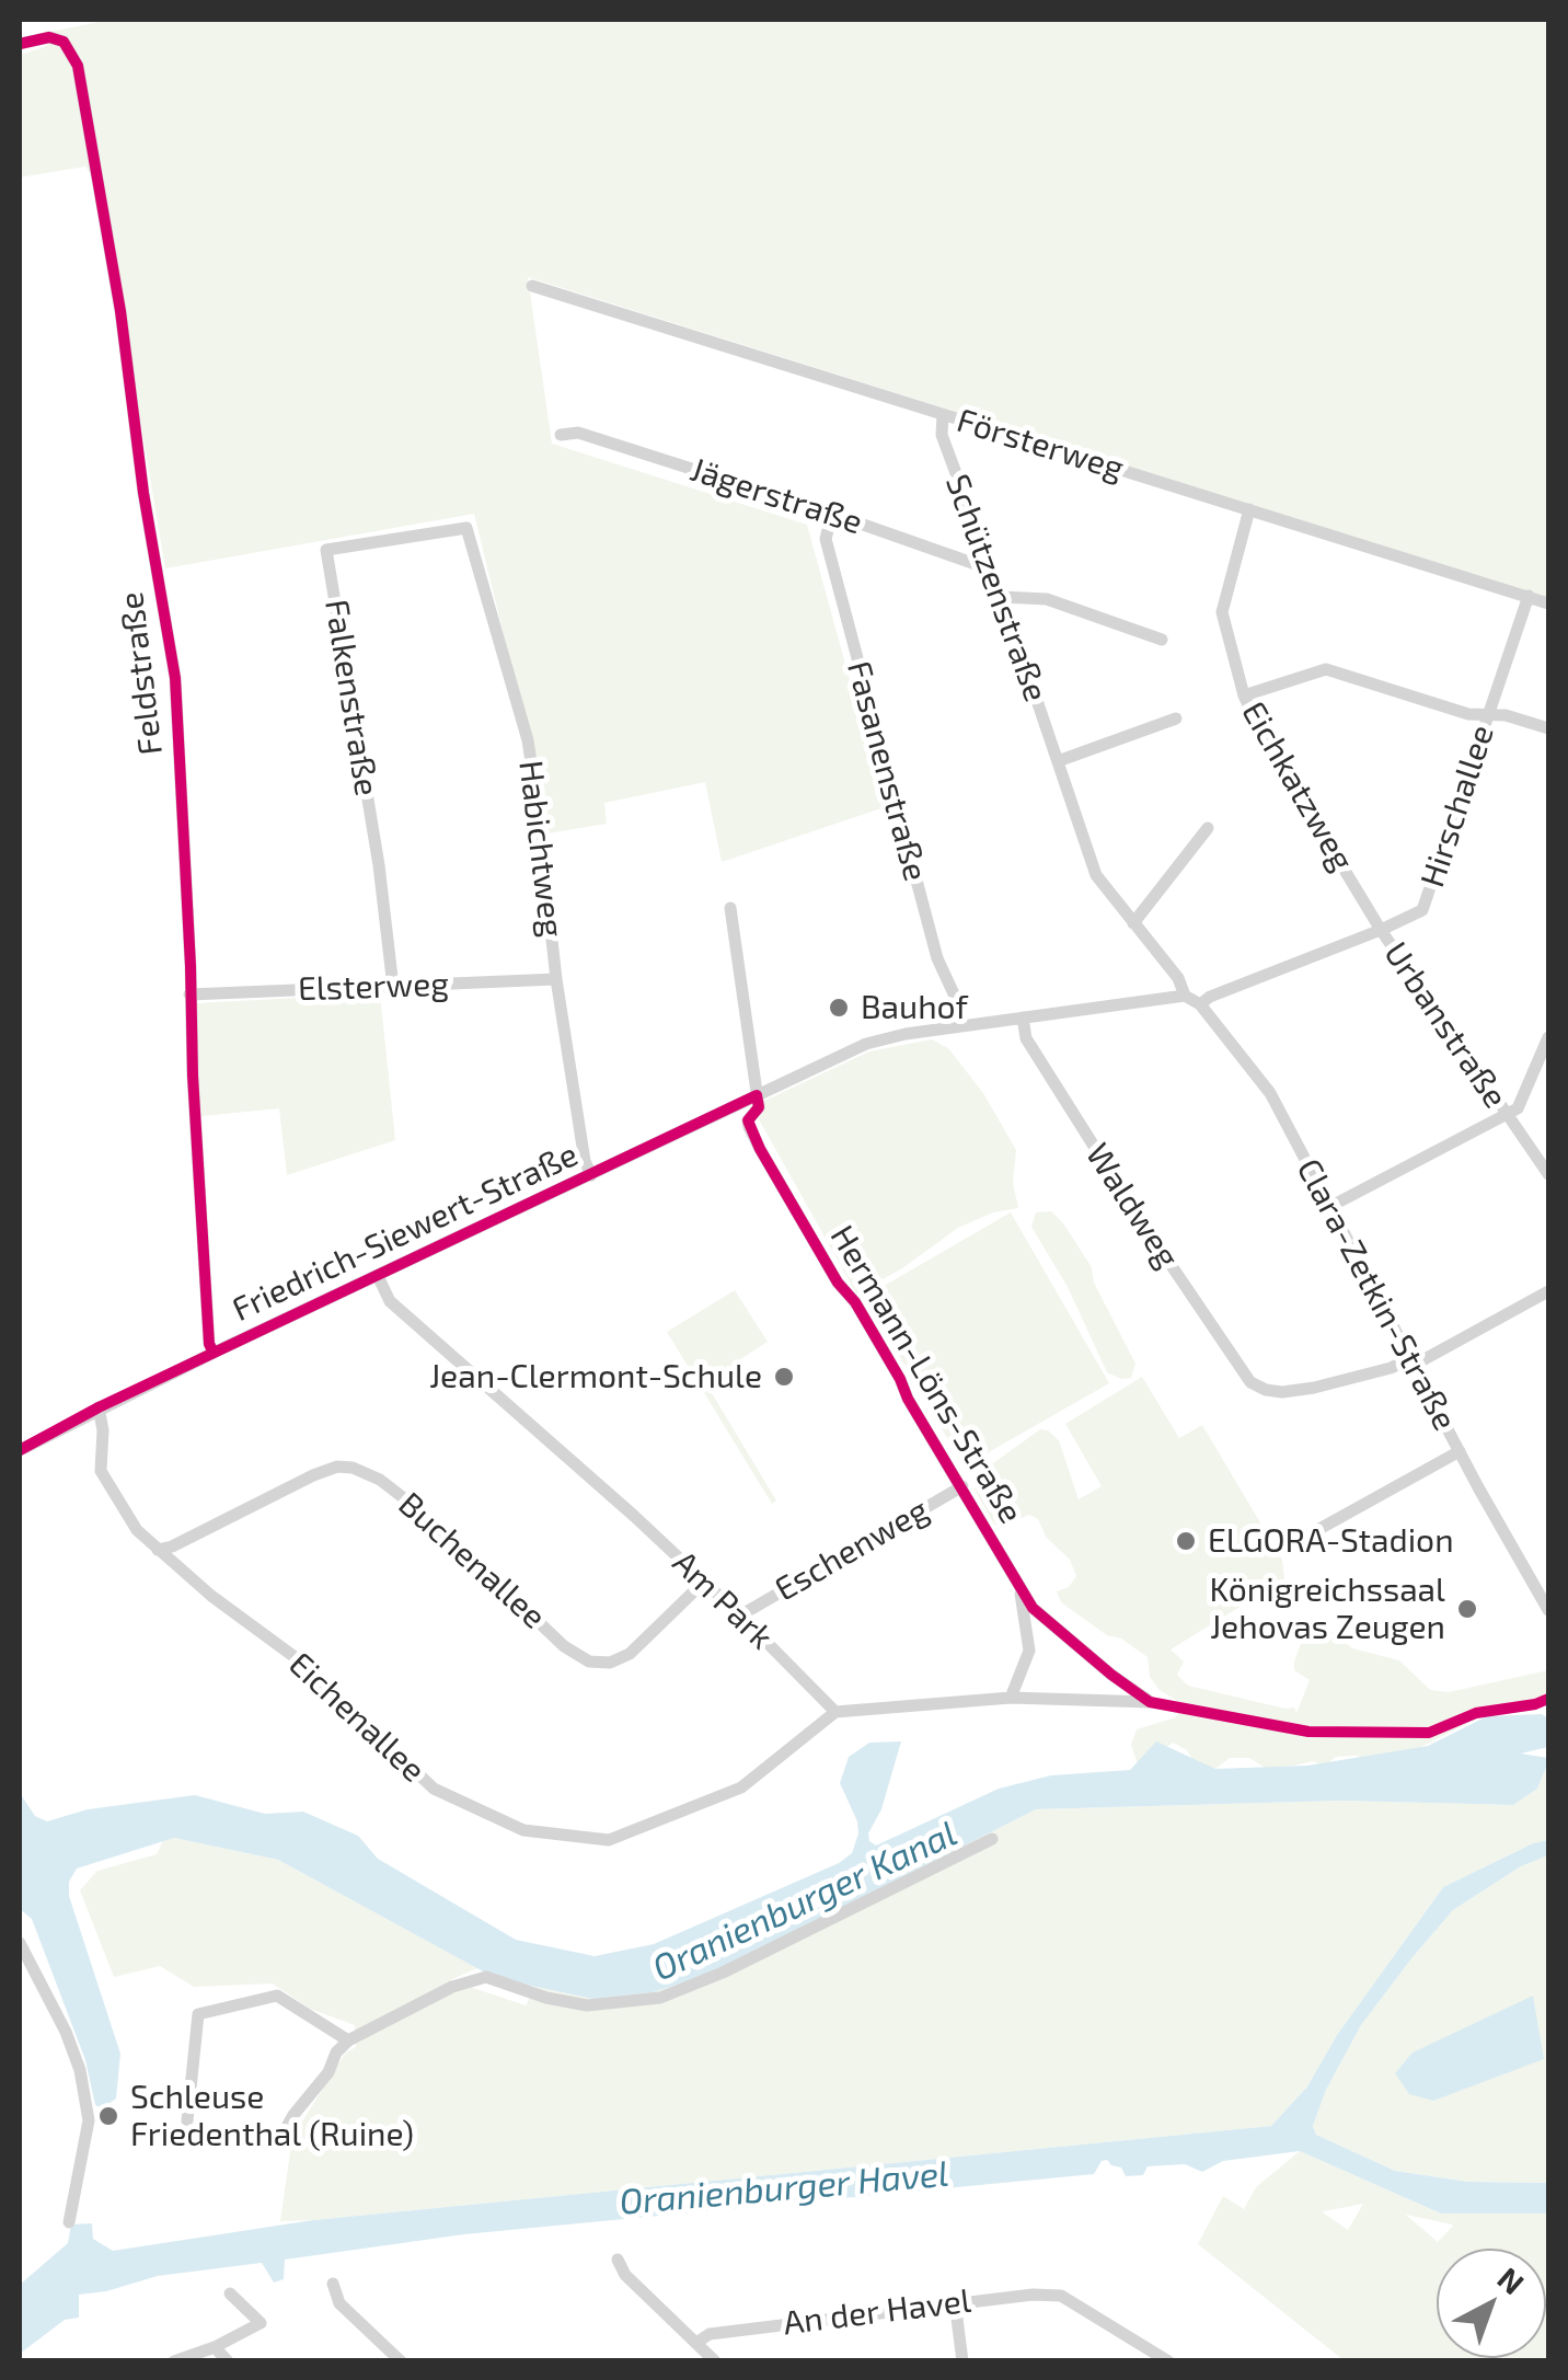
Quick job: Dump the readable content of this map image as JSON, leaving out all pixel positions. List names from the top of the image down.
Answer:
{
  "streets": {
    "street": [
      "Försterweg",
      "Jägerstraße",
      "Schützenstraße",
      "Feldstraße",
      "Falkenstraße",
      "Fasanenstraße",
      "Eichkatzweg",
      "Hirschallee",
      "Habichtweg",
      "Elsterweg",
      "Urbanstraße",
      "Waldweg",
      "Friedrich-Siewert-Straße",
      "Clara-Zetkin-Straße",
      "Hermann-Löns-Straße",
      "Eschenweg",
      "Buchenallee",
      "Am Park",
      "Eichenallee",
      "An der Havel"
    ]
  },
  "crossings": [
    ["Försterweg", "Schützenstraße"],
    ["Försterweg", "Eichkatzweg"],
    ["Försterweg", "Hirschallee"],
    ["Jägerstraße", "Schützenstraße"],
    ["Jägerstraße", "Fasanenstraße"],
    ["Schützenstraße", "Friedrich-Siewert-Straße"],
    ["Schützenstraße", "Clara-Zetkin-Straße"],
    ["Feldstraße", "Elsterweg"],
    ["Feldstraße", "Friedrich-Siewert-Straße"],
    ["Falkenstraße", "Habichtweg"],
    ["Falkenstraße", "Elsterweg"],
    ["Fasanenstraße", "Friedrich-Siewert-Straße"],
    ["Eichkatzweg", "Hirschallee"],
    ["Eichkatzweg", "Urbanstraße"],
    ["Hirschallee", "Urbanstraße"],
    ["Hirschallee", "Clara-Zetkin-Straße"],
    ["Habichtweg", "Elsterweg"],
    ["Habichtweg", "Friedrich-Siewert-Straße"],
    ["Waldweg", "Friedrich-Siewert-Straße"],
    ["Waldweg", "Clara-Zetkin-Straße"],
    ["Friedrich-Siewert-Straße", "Clara-Zetkin-Straße"],
    ["Friedrich-Siewert-Straße", "Hermann-Löns-Straße"],
    ["Friedrich-Siewert-Straße", "Am Park"],
    ["Friedrich-Siewert-Straße", "Eichenallee"],
    ["Hermann-Löns-Straße", "Eschenweg"],
    ["Eschenweg", "Am Park"],
    ["Buchenallee", "Am Park"],
    ["Buchenallee", "Eichenallee"],
    ["Am Park", "Eichenallee"]
  ],
  "water": ["Oranienburger Kanal", "Oranienburger Havel"],
  "places": [
    "Bauhof",
    "Jean-Clermont-Schule",
    "ELGORA-Stadion",
    "Königreichssaal Jehovas Zeugen",
    "Schleuse Friedenthal (Ruine)"
  ],
  "north": "top right"
}
